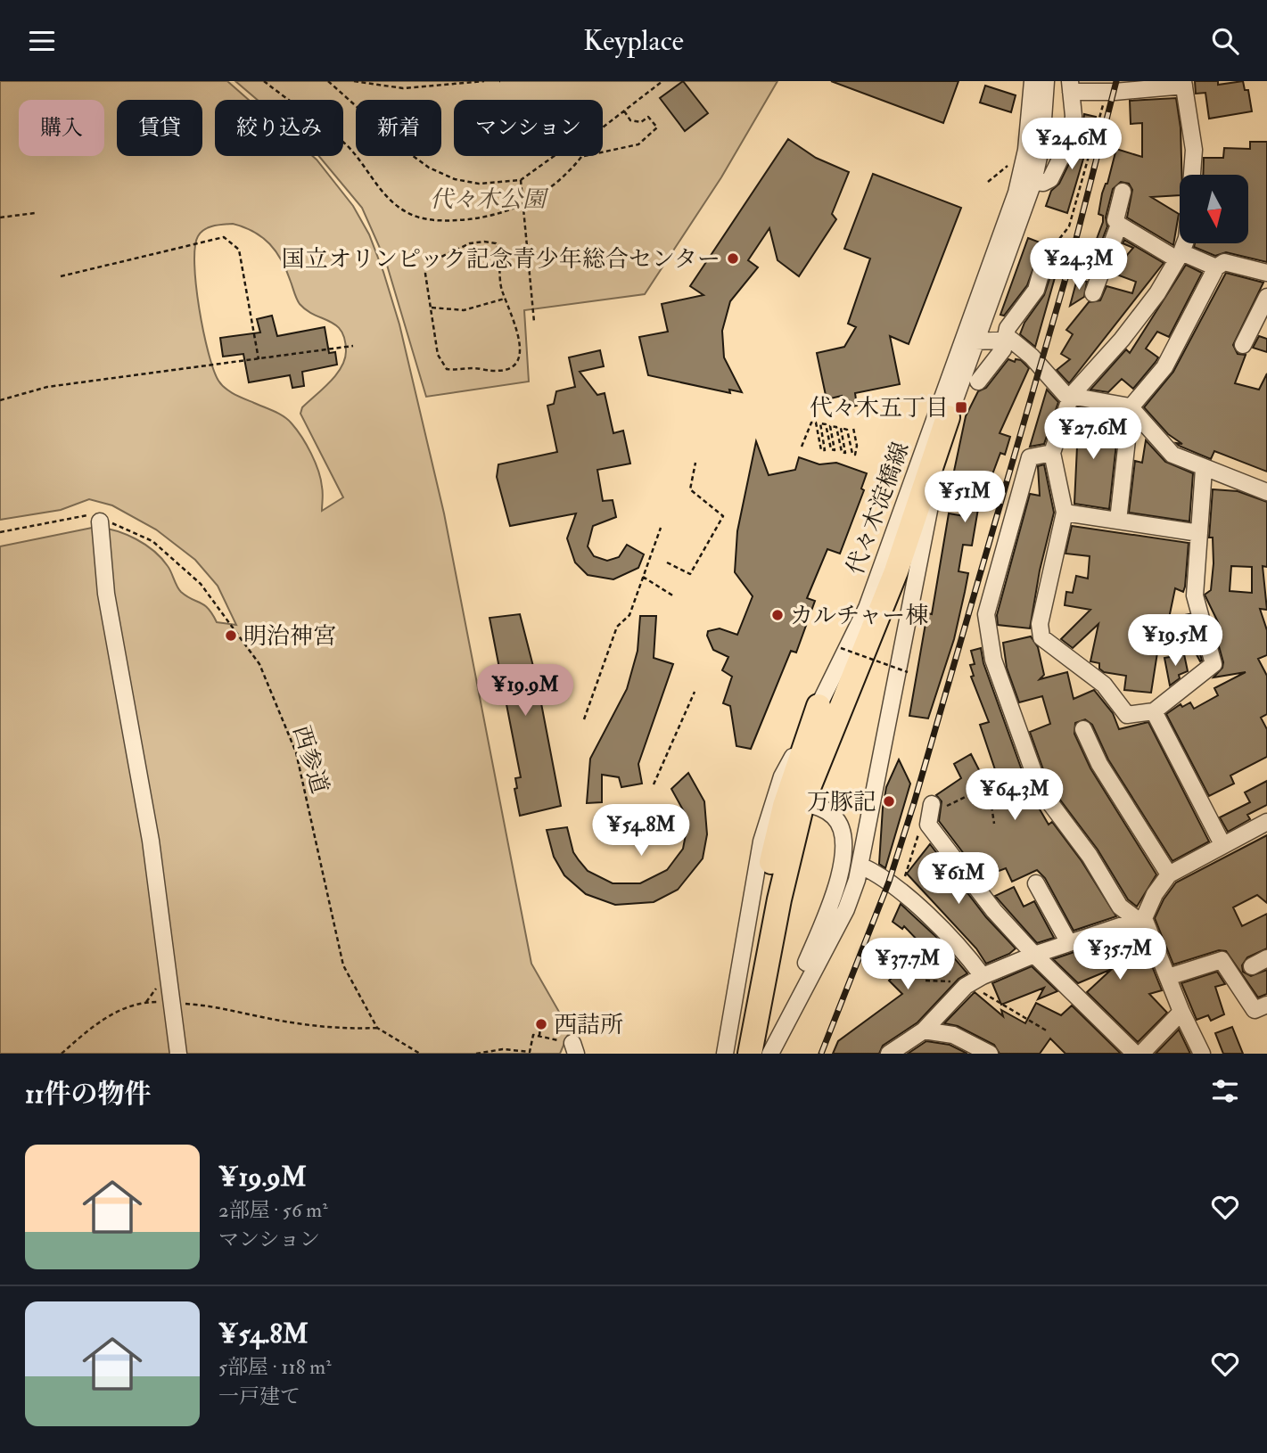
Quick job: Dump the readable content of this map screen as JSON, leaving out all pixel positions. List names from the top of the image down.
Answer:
{
  "streets": {
    "street": ["代々木淀橋線"],
    "path": ["西参道"]
  },
  "parks": ["代々木公園"],
  "places": {
    "other": [
      "国立オリンピック記念青少年総合センター",
      "カルチャー棟",
      "明治神宮",
      "万豚記",
      "西詰所"
    ],
    "transit": ["代々木五丁目"]
  },
  "north": "bottom",
  "page": {
    "header": "Keyplace",
    "chip": [
      "購入",
      "賃貸",
      "絞り込み",
      "新着",
      "マンション"
    ],
    "price": [
      "¥24.6M",
      "¥24.3M",
      "¥27.6M",
      "¥51M",
      "¥19.5M",
      "¥19.9M",
      "¥64.3M",
      "¥54.8M",
      "¥61M",
      "¥35.7M",
      "¥37.7M"
    ],
    "heading": "11件の物件",
    "list": [
      {
        "name": "¥19.9M",
        "note": "2部屋 · 56 m² · マンション"
      },
      {
        "name": "¥54.8M",
        "note": "5部屋 · 118 m² · 一戸建て"
      }
    ]
  }
}
